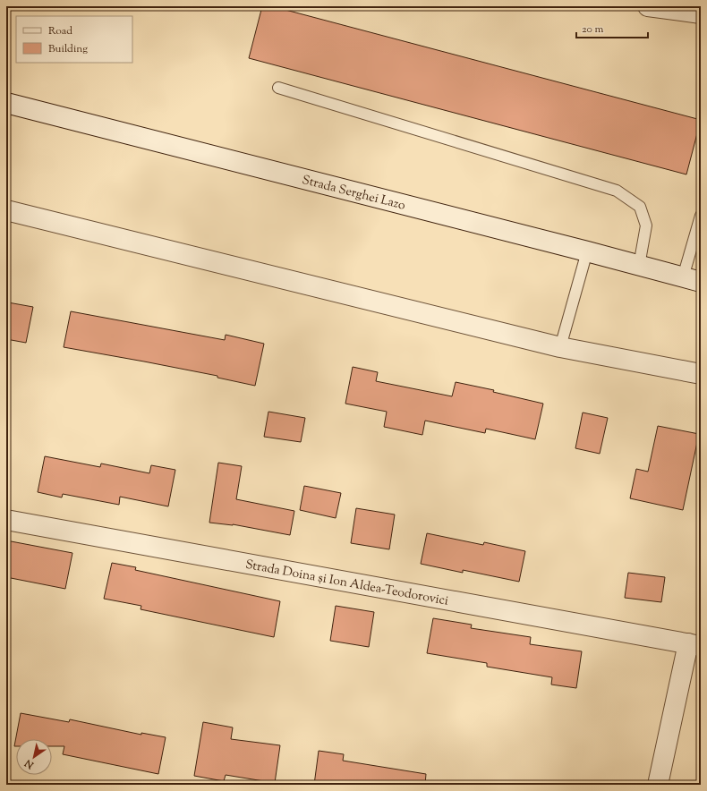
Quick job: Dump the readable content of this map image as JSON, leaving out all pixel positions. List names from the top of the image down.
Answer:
{
  "streets": {
    "street": ["Strada Serghei Lazo", "Strada Doina și Ion Aldea-Teodorovici"]
  },
  "legend": ["Road", "Building"],
  "scale_bar": "20 m",
  "north": "bottom left"
}
